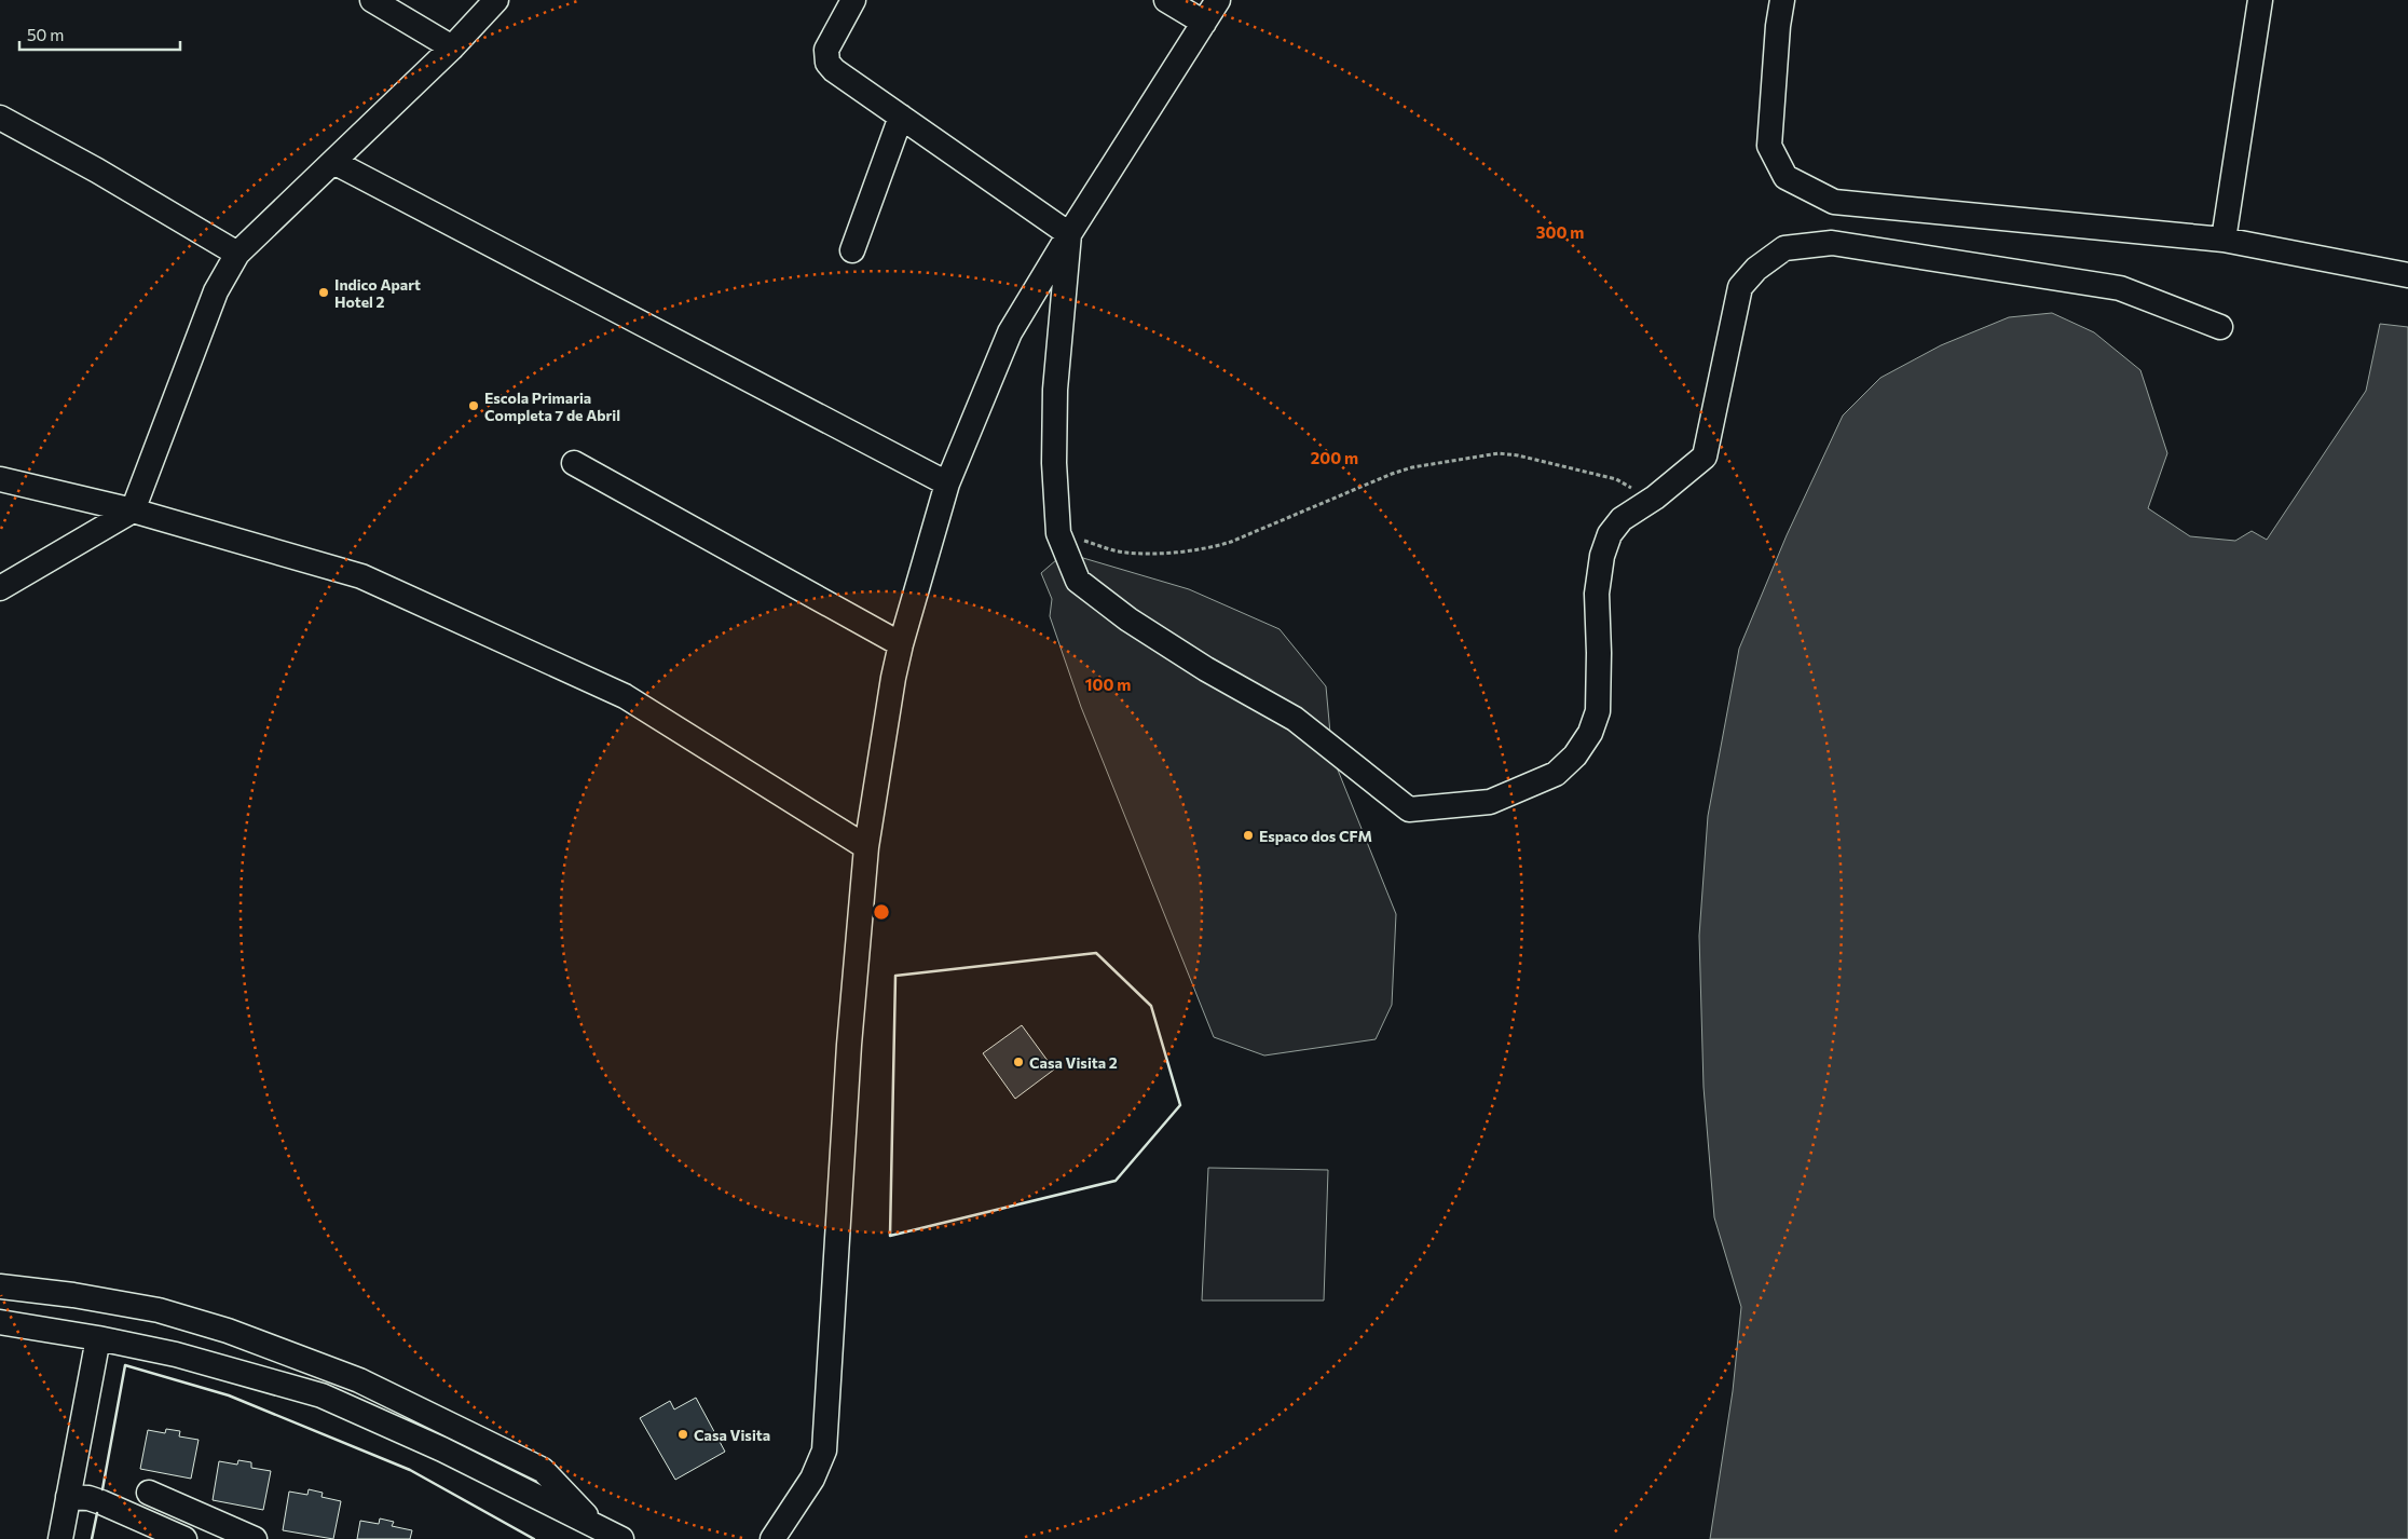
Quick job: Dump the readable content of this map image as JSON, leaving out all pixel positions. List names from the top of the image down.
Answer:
{
  "places": [
    "Indico Apart Hotel 2",
    "Escola Primaria Completa 7 de Abril",
    "Espaco dos CFM",
    "Casa Visita 2",
    "Casa Visita"
  ],
  "scale_bar": "50 m",
  "rings": ["300 m", "200 m", "100 m"]
}
